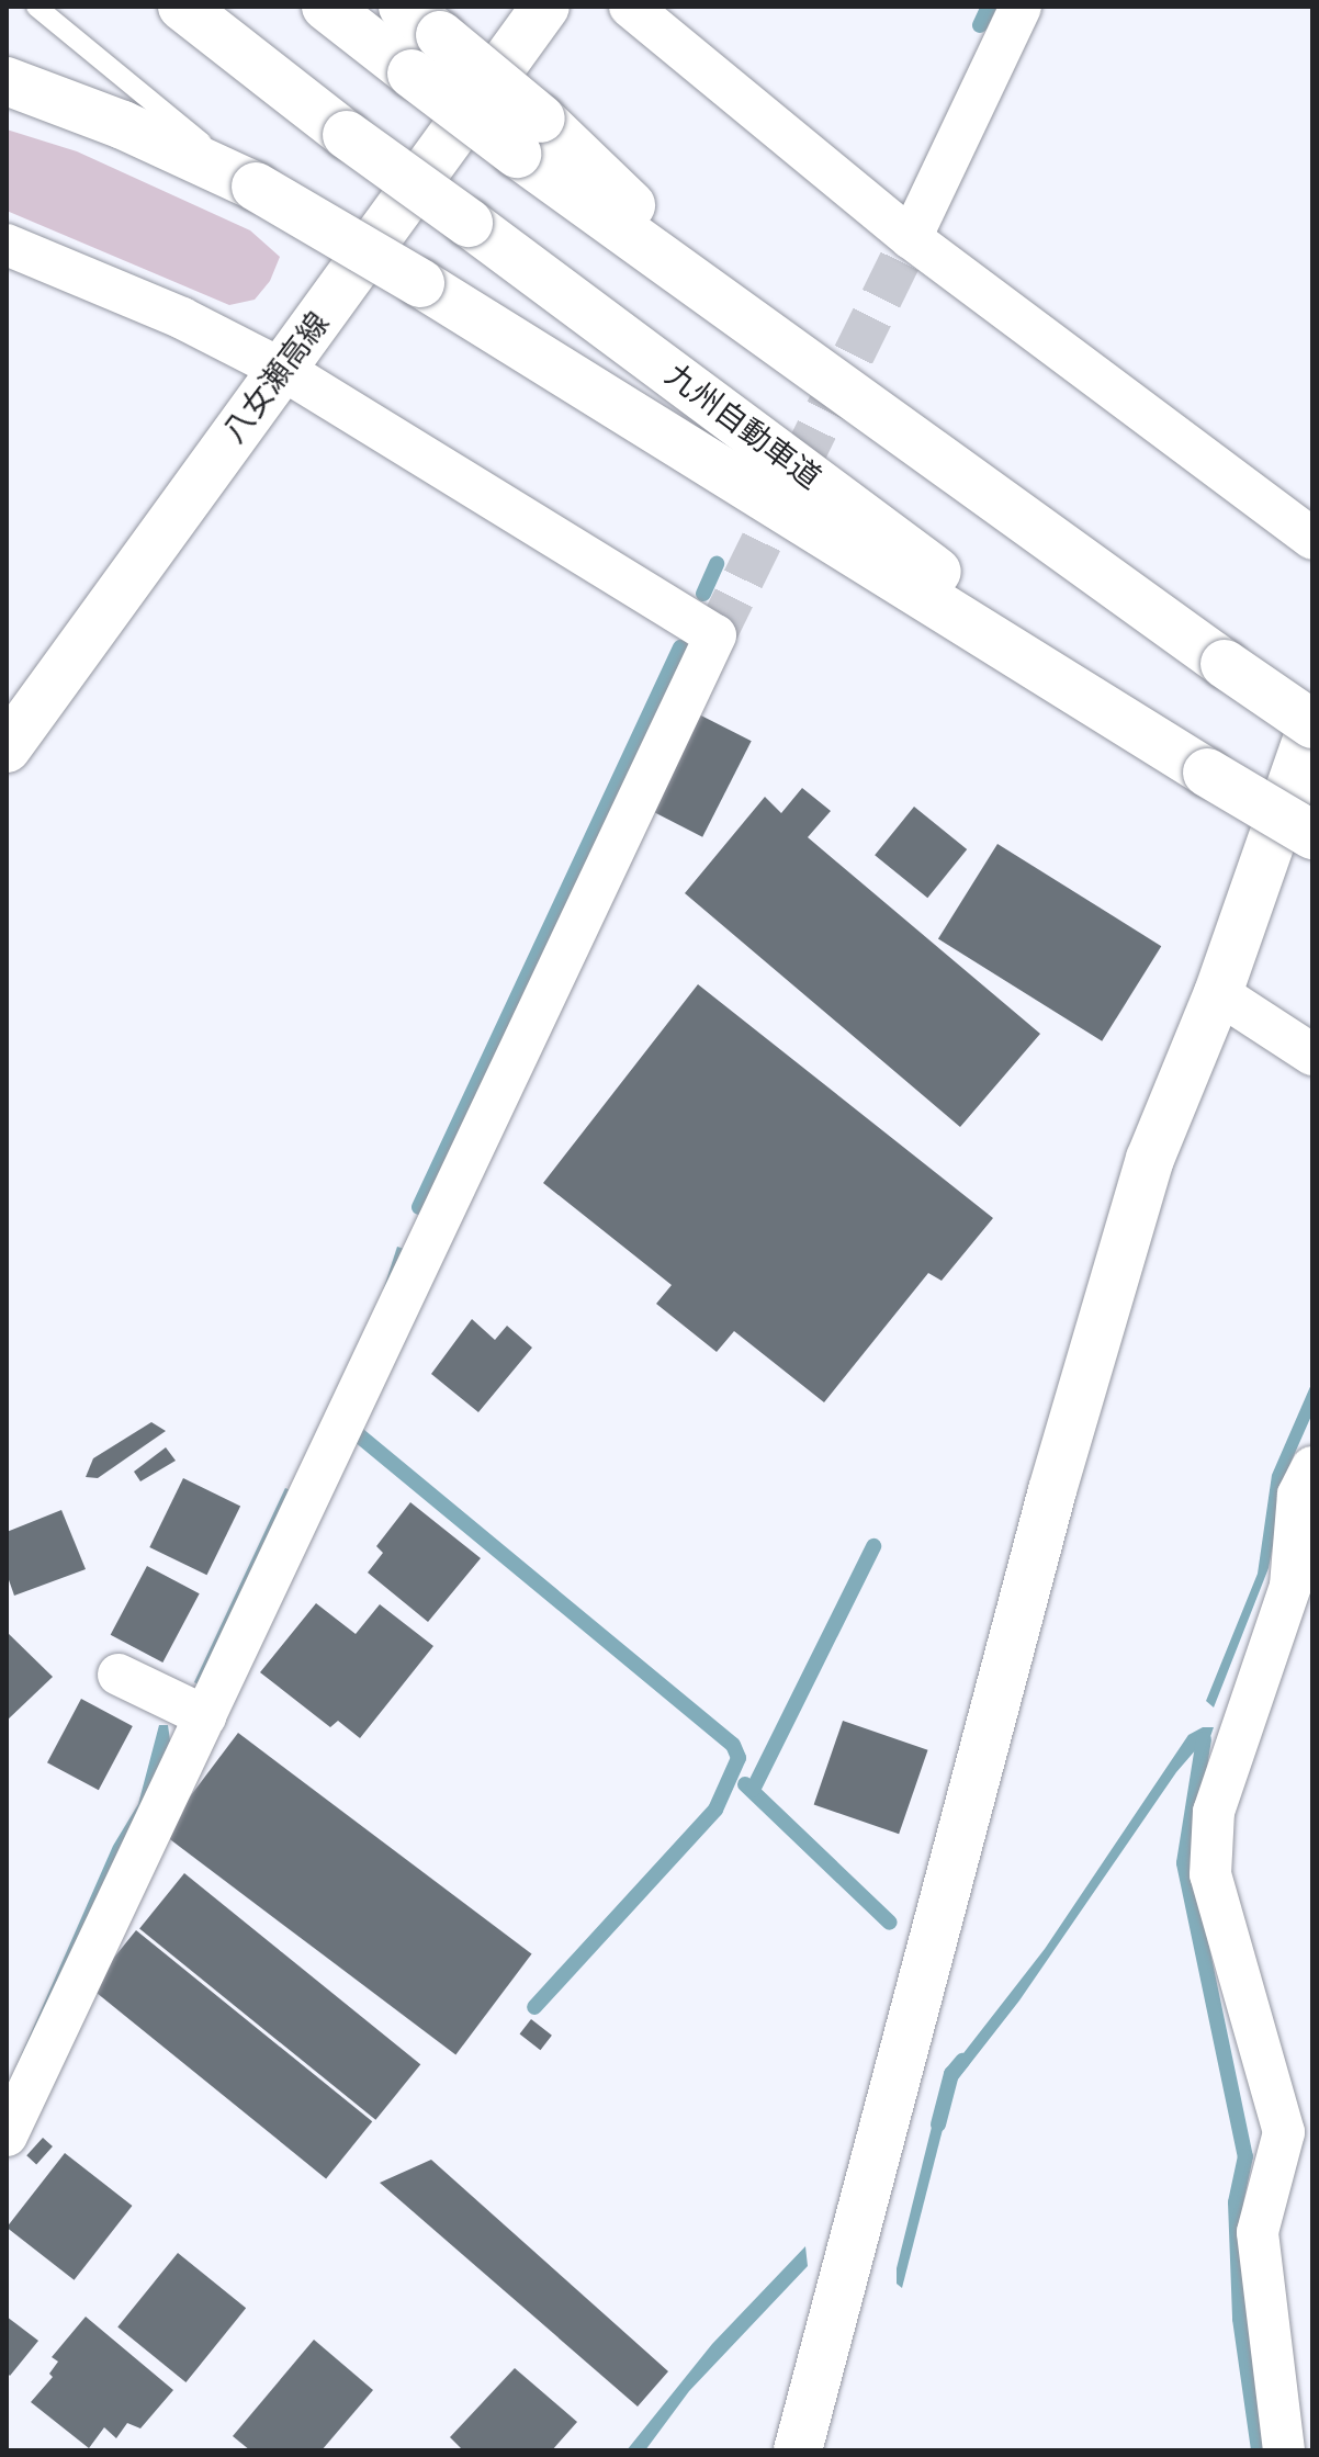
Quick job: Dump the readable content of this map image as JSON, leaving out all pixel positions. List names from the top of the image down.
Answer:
{
  "streets": {
    "main road": ["八女瀬高線", "九州自動車道"]
  }
}
